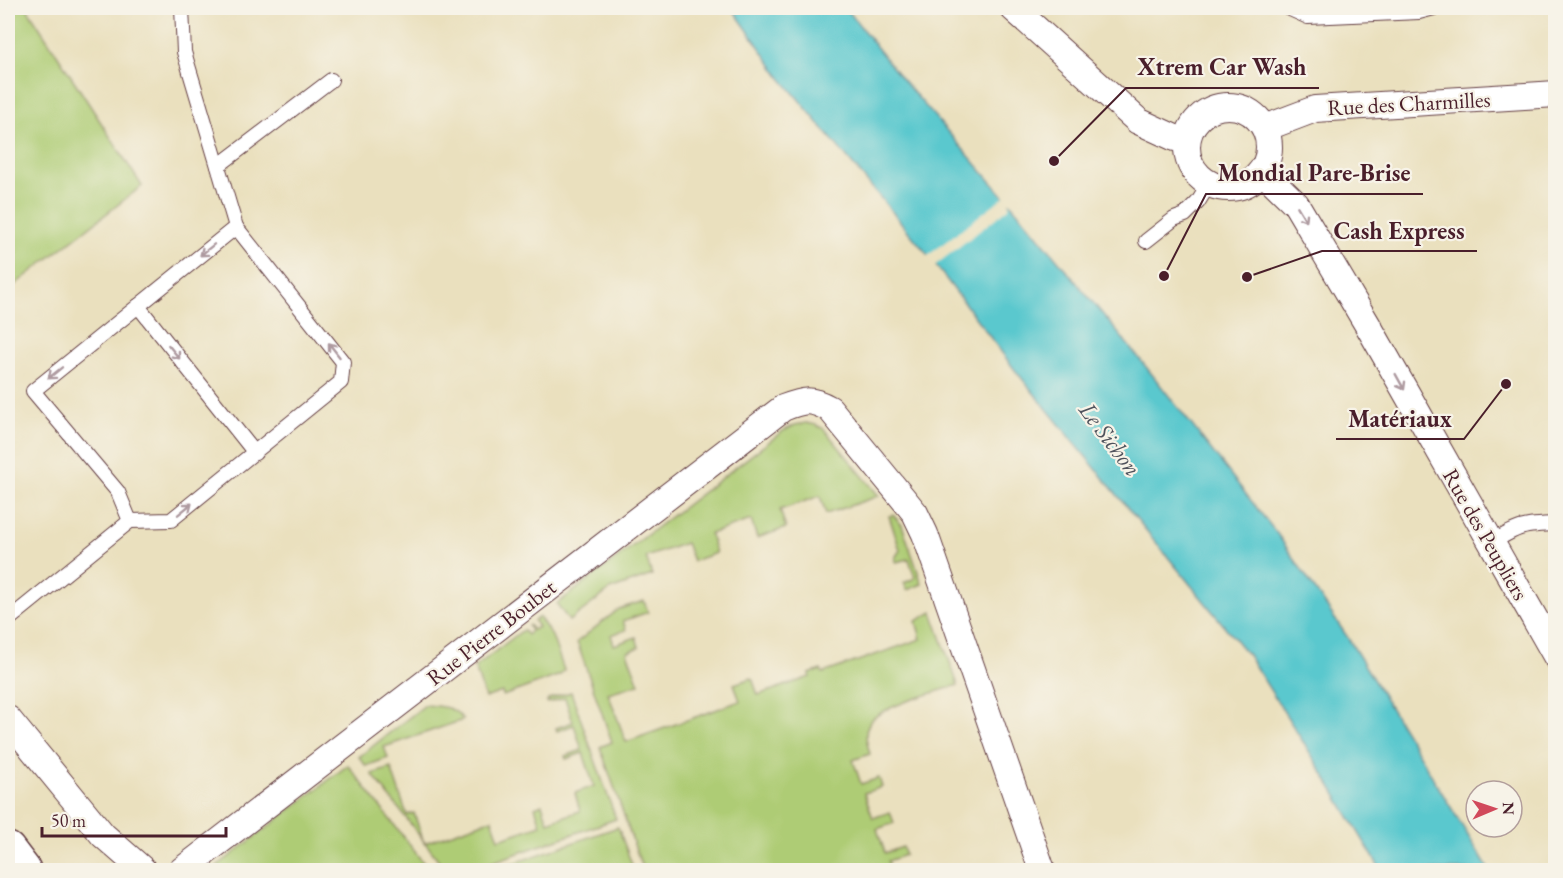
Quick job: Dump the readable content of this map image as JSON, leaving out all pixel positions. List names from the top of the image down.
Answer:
{
  "streets": {
    "street": ["Rue des Charmilles", "Rue des Peupliers", "Rue Pierre Boubet"]
  },
  "crossings": [
    ["Rue des Charmilles", "Rue des Peupliers"]
  ],
  "one_way": ["Rue des Peupliers"],
  "water": ["Le Sichon"],
  "places": [
    "Xtrem Car Wash",
    "Mondial Pare-Brise",
    "Cash Express",
    "Matériaux"
  ],
  "scale_bar": "50 m",
  "north": "right"
}
